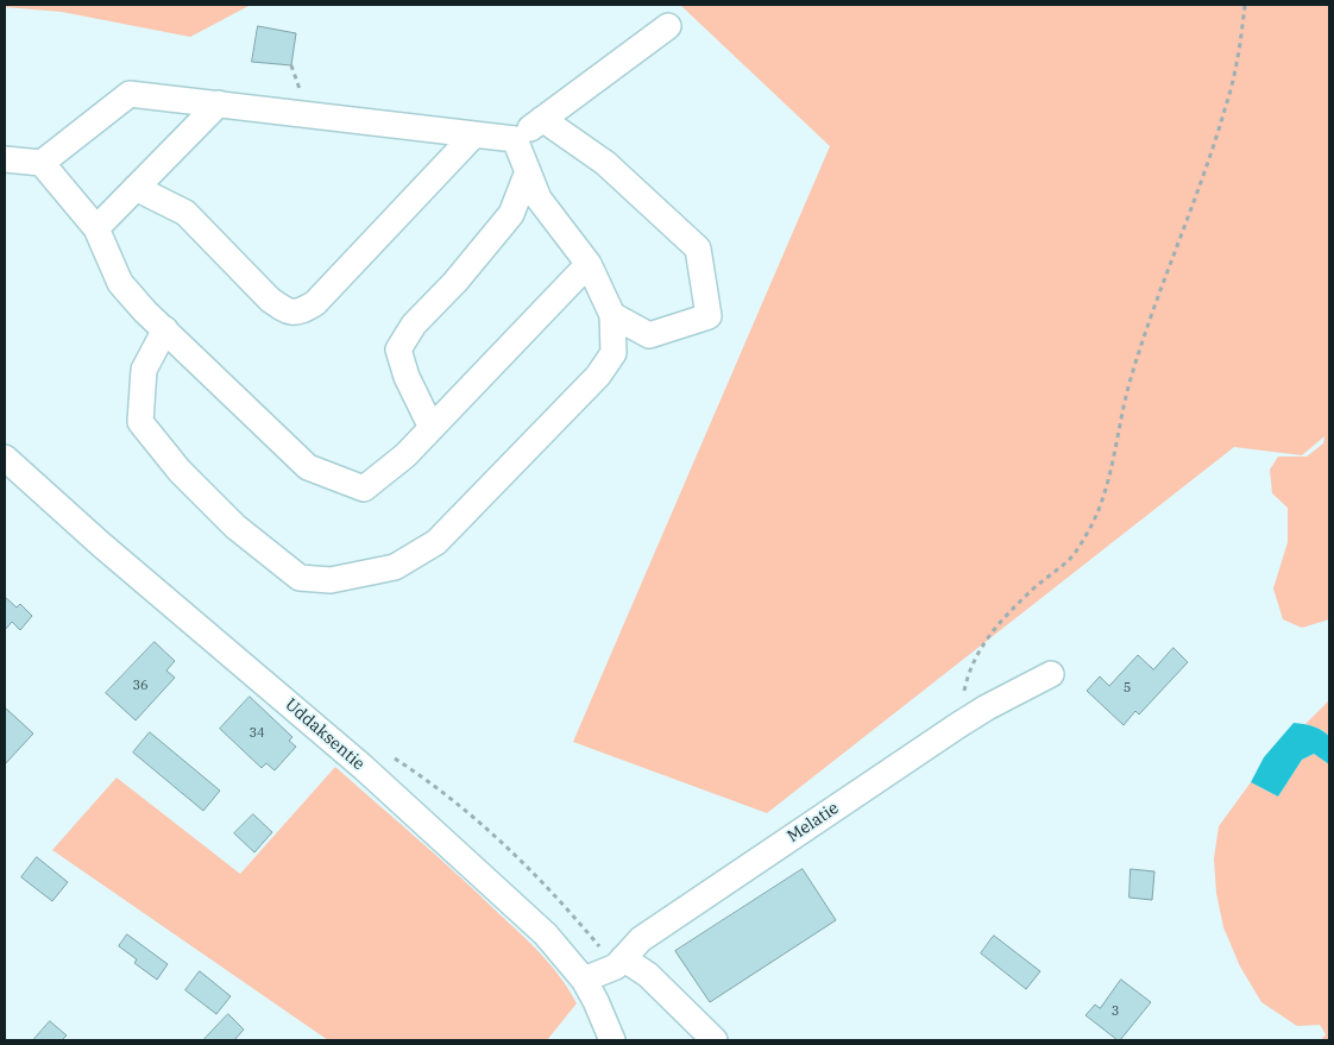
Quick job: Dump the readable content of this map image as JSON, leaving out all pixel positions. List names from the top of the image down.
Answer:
{
  "streets": {
    "street": ["Uddaksentie", "Melatie"]
  },
  "crossings": [
    ["Uddaksentie", "Melatie"]
  ],
  "house_numbers": [
    "36",
    "5",
    "34",
    "3"
  ]
}
